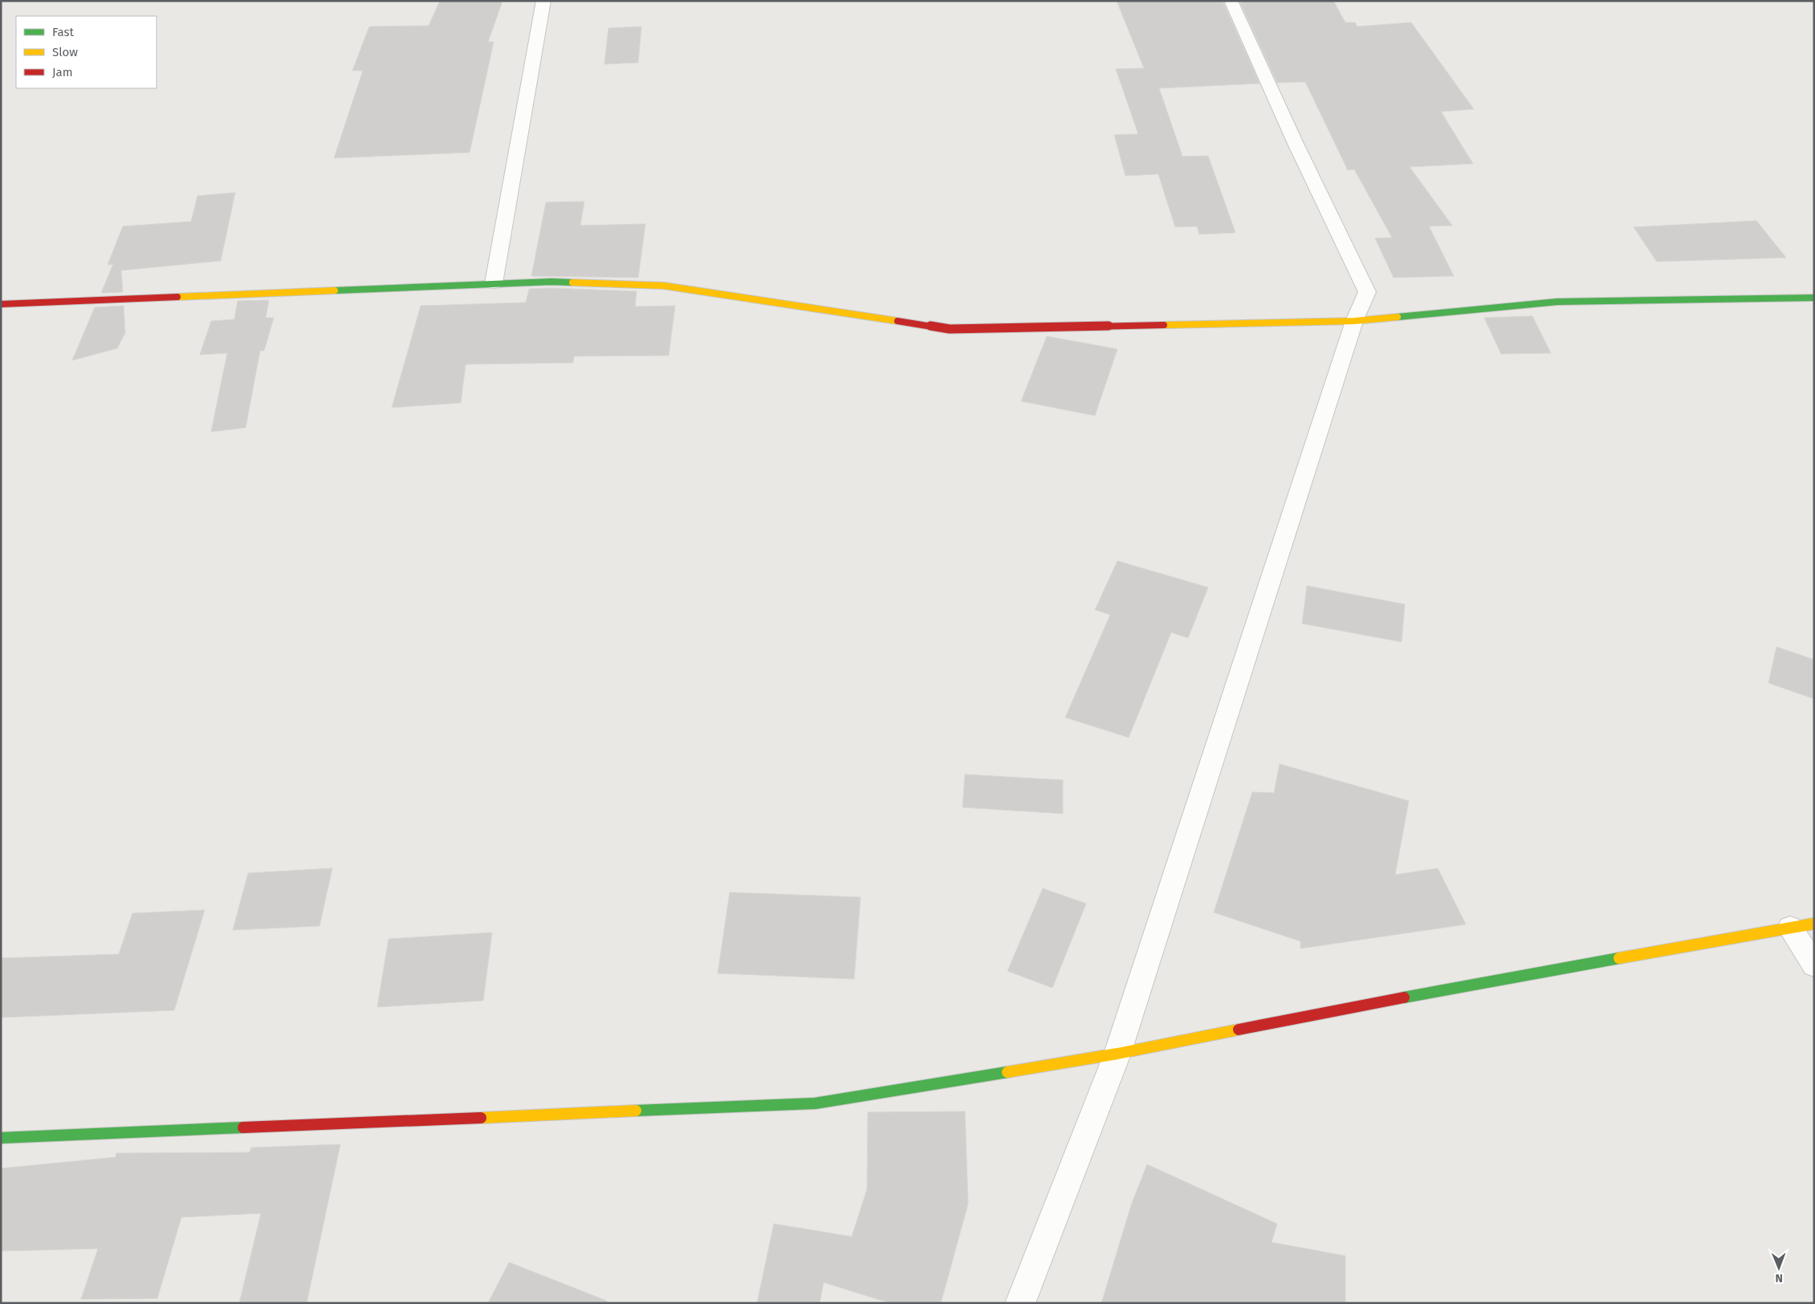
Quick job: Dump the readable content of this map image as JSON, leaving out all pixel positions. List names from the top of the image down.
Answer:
{
  "legend": ["Fast", "Slow", "Jam"],
  "north": "bottom"
}
